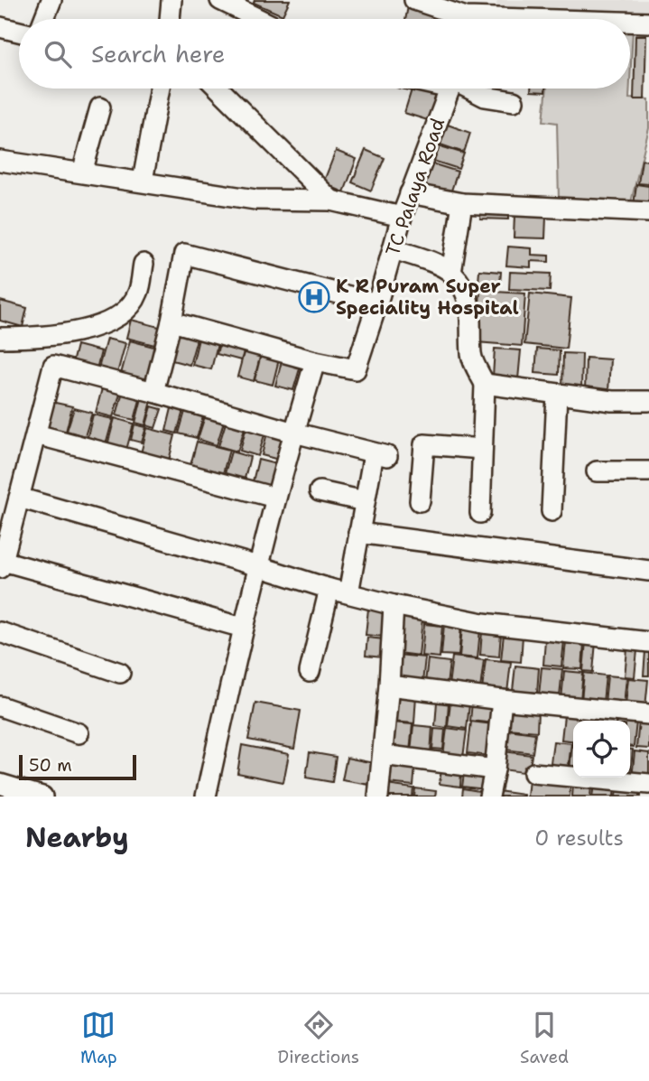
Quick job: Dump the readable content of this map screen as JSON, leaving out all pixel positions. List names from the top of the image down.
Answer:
{
  "streets": {
    "street": ["TC Palaya Road"]
  },
  "places": {
    "hospital": ["K R Puram Super Speciality Hospital"]
  },
  "scale_bar": "50 m",
  "page": {
    "search": "Search here",
    "scale": "50 m",
    "heading": ["Nearby", "0 results"],
    "nav": ["Map", "Directions", "Saved"]
  }
}
